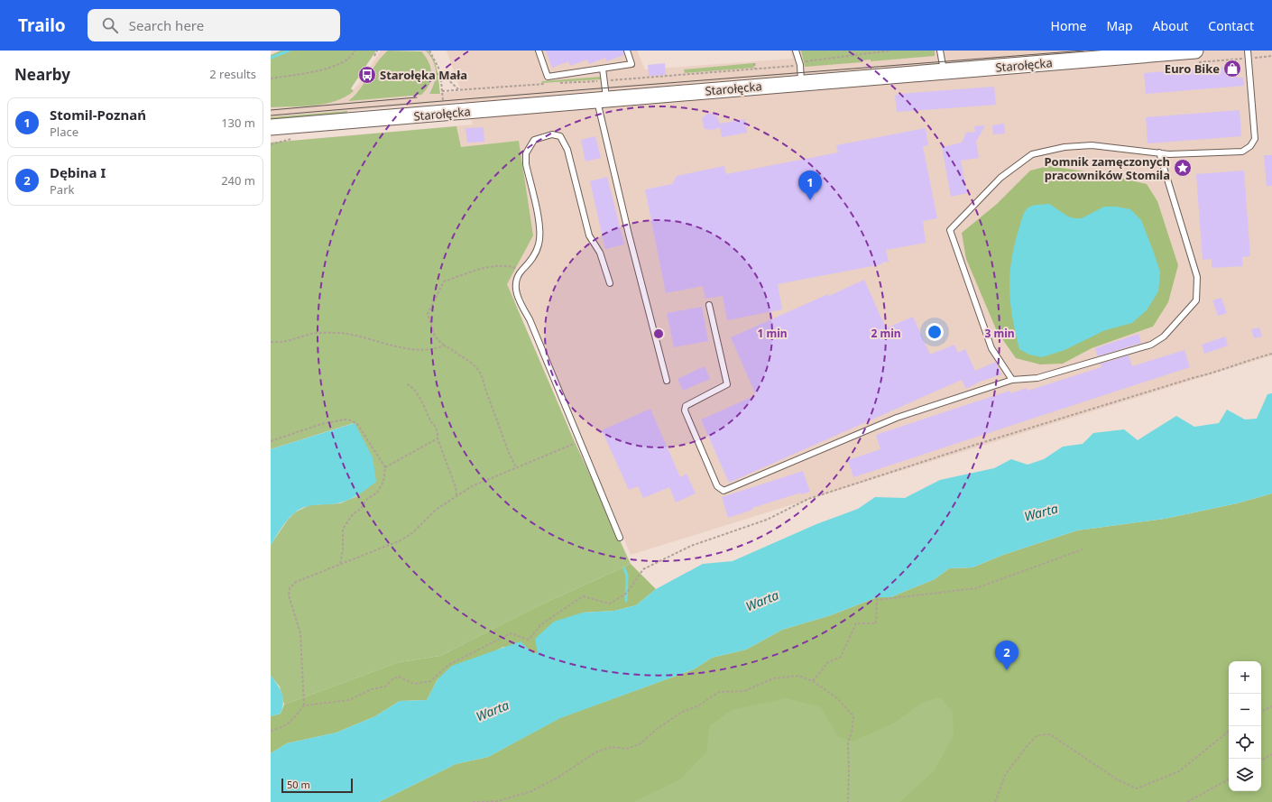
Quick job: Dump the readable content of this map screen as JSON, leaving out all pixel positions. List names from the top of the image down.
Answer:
{
  "streets": {
    "street": ["Starołęcka"]
  },
  "water": ["Warta"],
  "places": {
    "shop": ["Euro Bike"],
    "bus stop": ["Starołęka Mała"],
    "place": ["Pomnik zamęczonych pracowników Stomila"]
  },
  "scale_bar": "50 m",
  "page": {
    "header": "Trailo",
    "search": "Search here",
    "nav": [
      "Home",
      "Map",
      "About",
      "Contact"
    ],
    "heading": ["Nearby", "2 results"],
    "list": [
      {
        "mark": "1",
        "name": "Stomil-Poznań",
        "note": "Place",
        "value": "130 m"
      },
      {
        "mark": "2",
        "name": "Dębina I",
        "note": "Park",
        "value": "240 m"
      }
    ],
    "pins": ["1", "2"],
    "map_buttons": ["+", "−"],
    "scale": "50 m"
  },
  "rings": ["1 min", "2 min", "3 min"]
}
